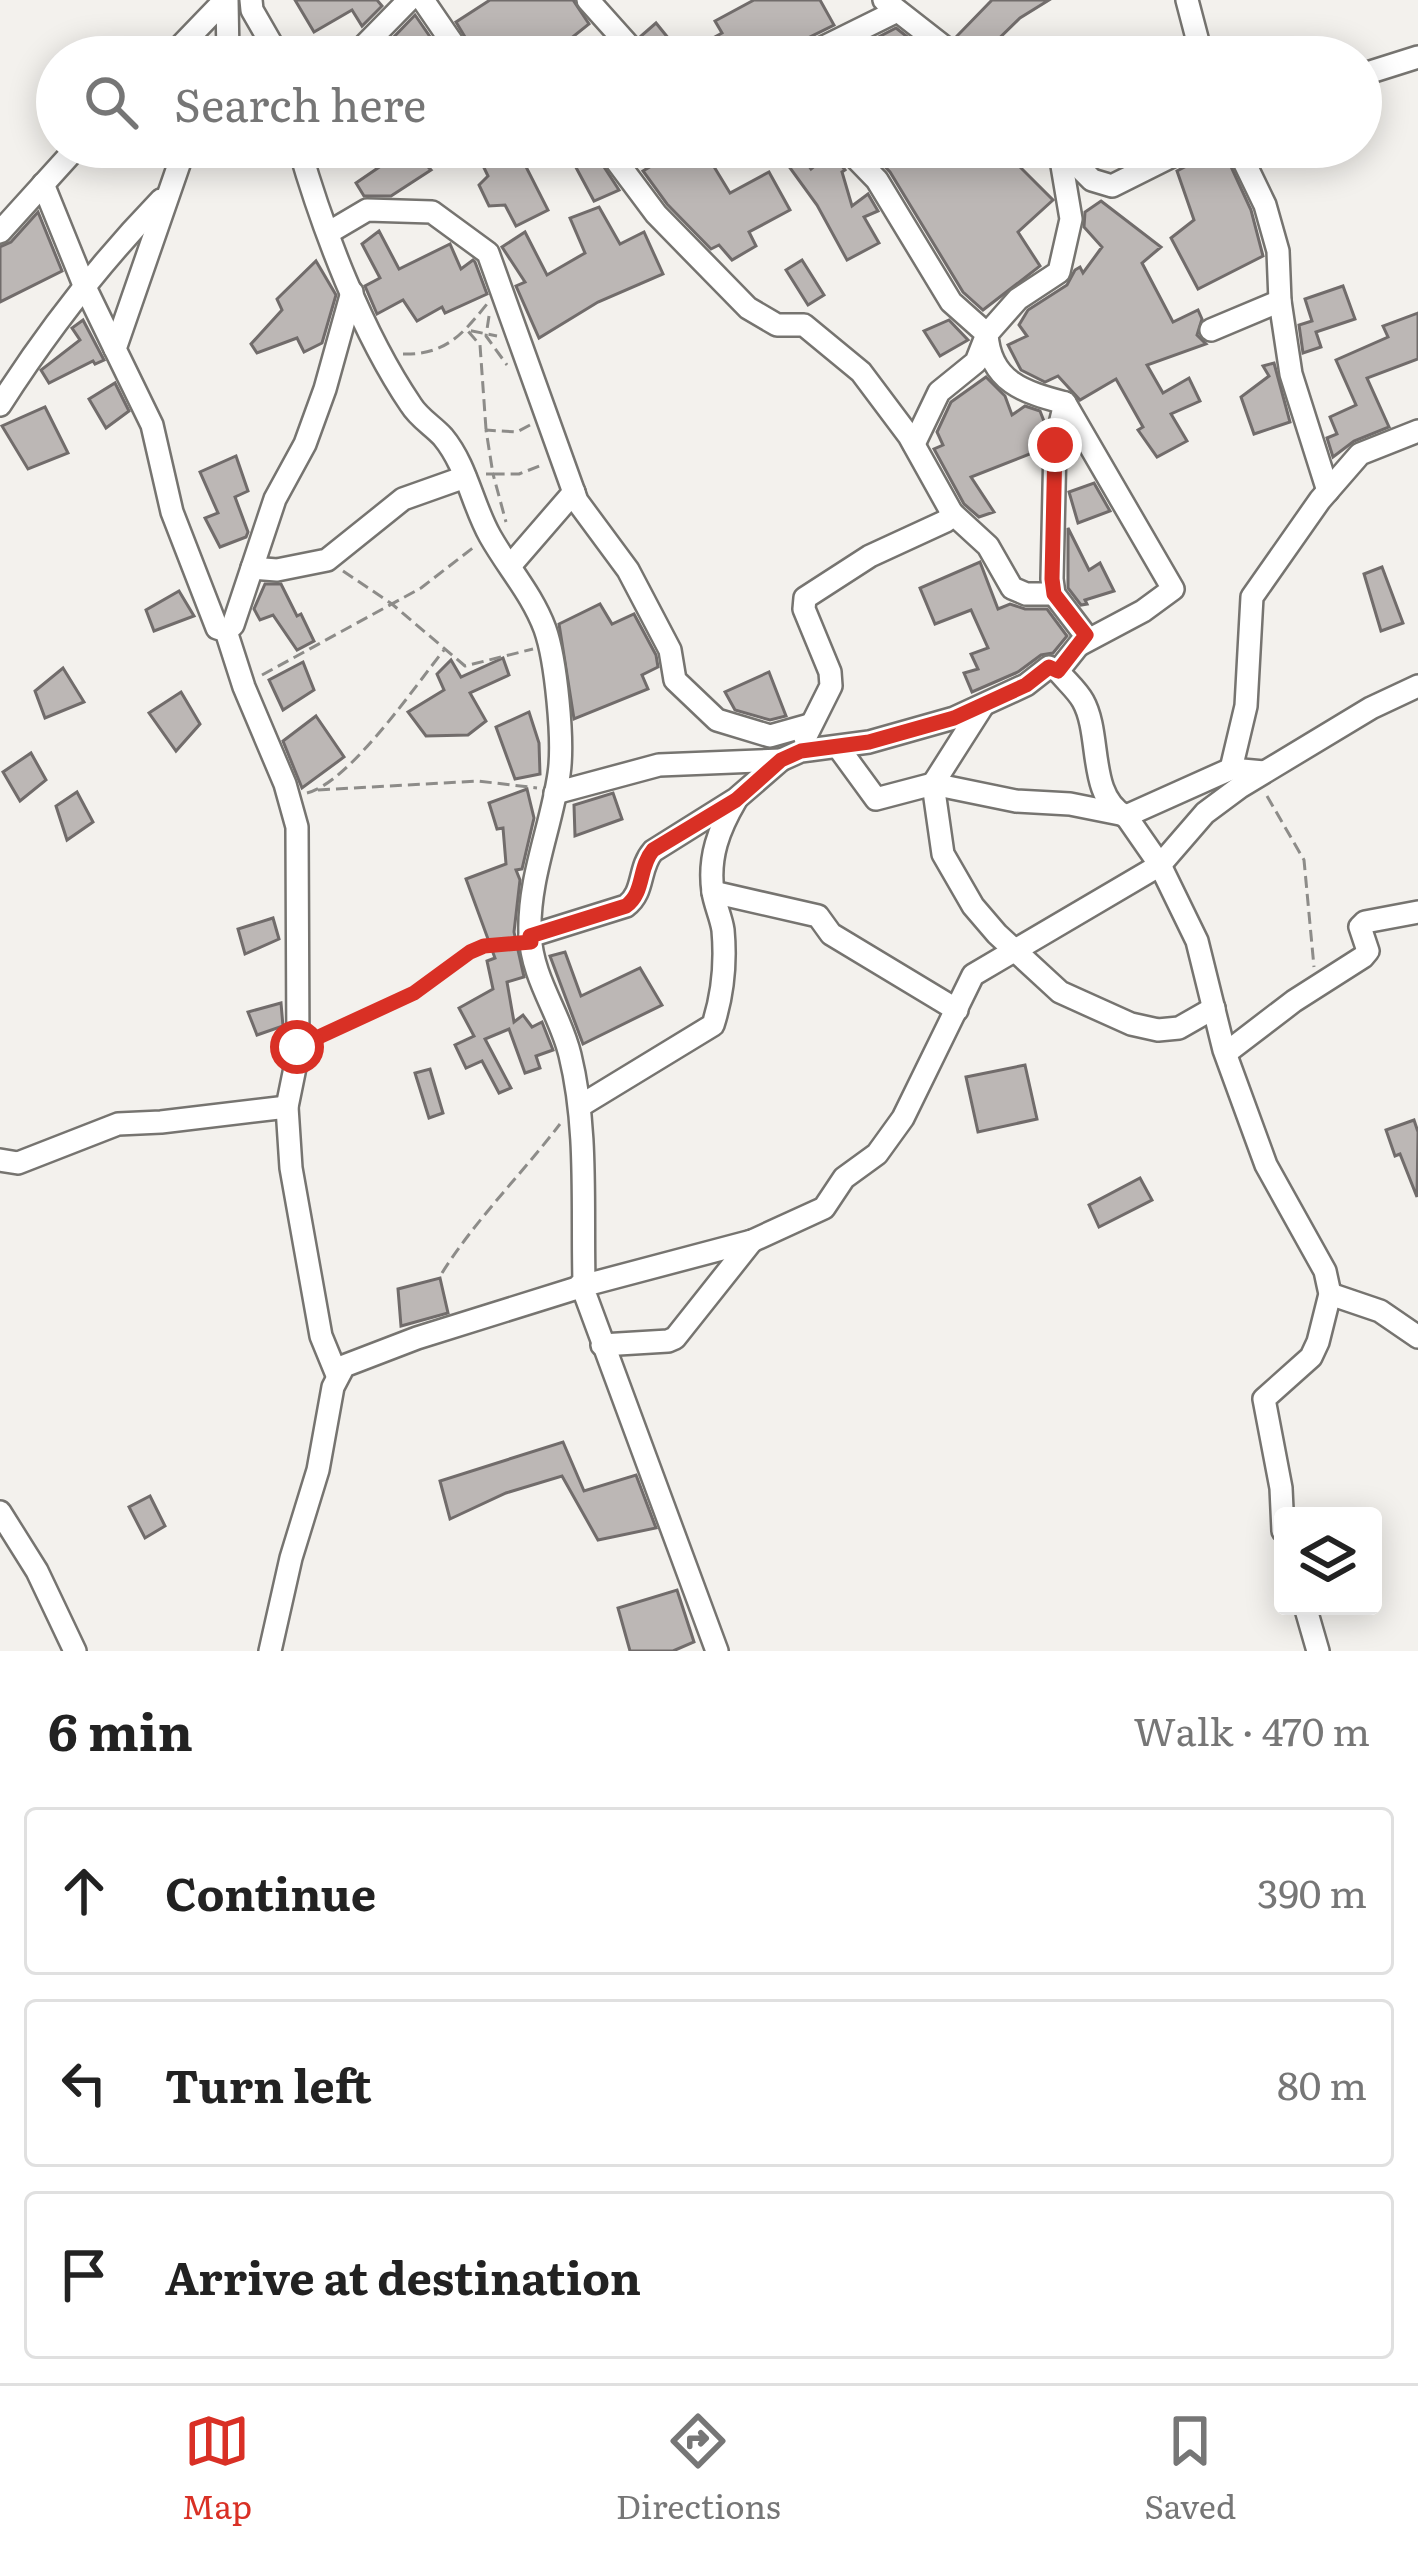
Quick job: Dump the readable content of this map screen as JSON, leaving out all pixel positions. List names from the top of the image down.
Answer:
{
  "page": {
    "search": "Search here",
    "heading": ["6 min", "Walk · 470 m"],
    "list": [
      ["Continue", "390 m"],
      ["Turn left", "80 m"],
      "Arrive at destination"
    ],
    "nav": ["Map", "Directions", "Saved"]
  }
}
